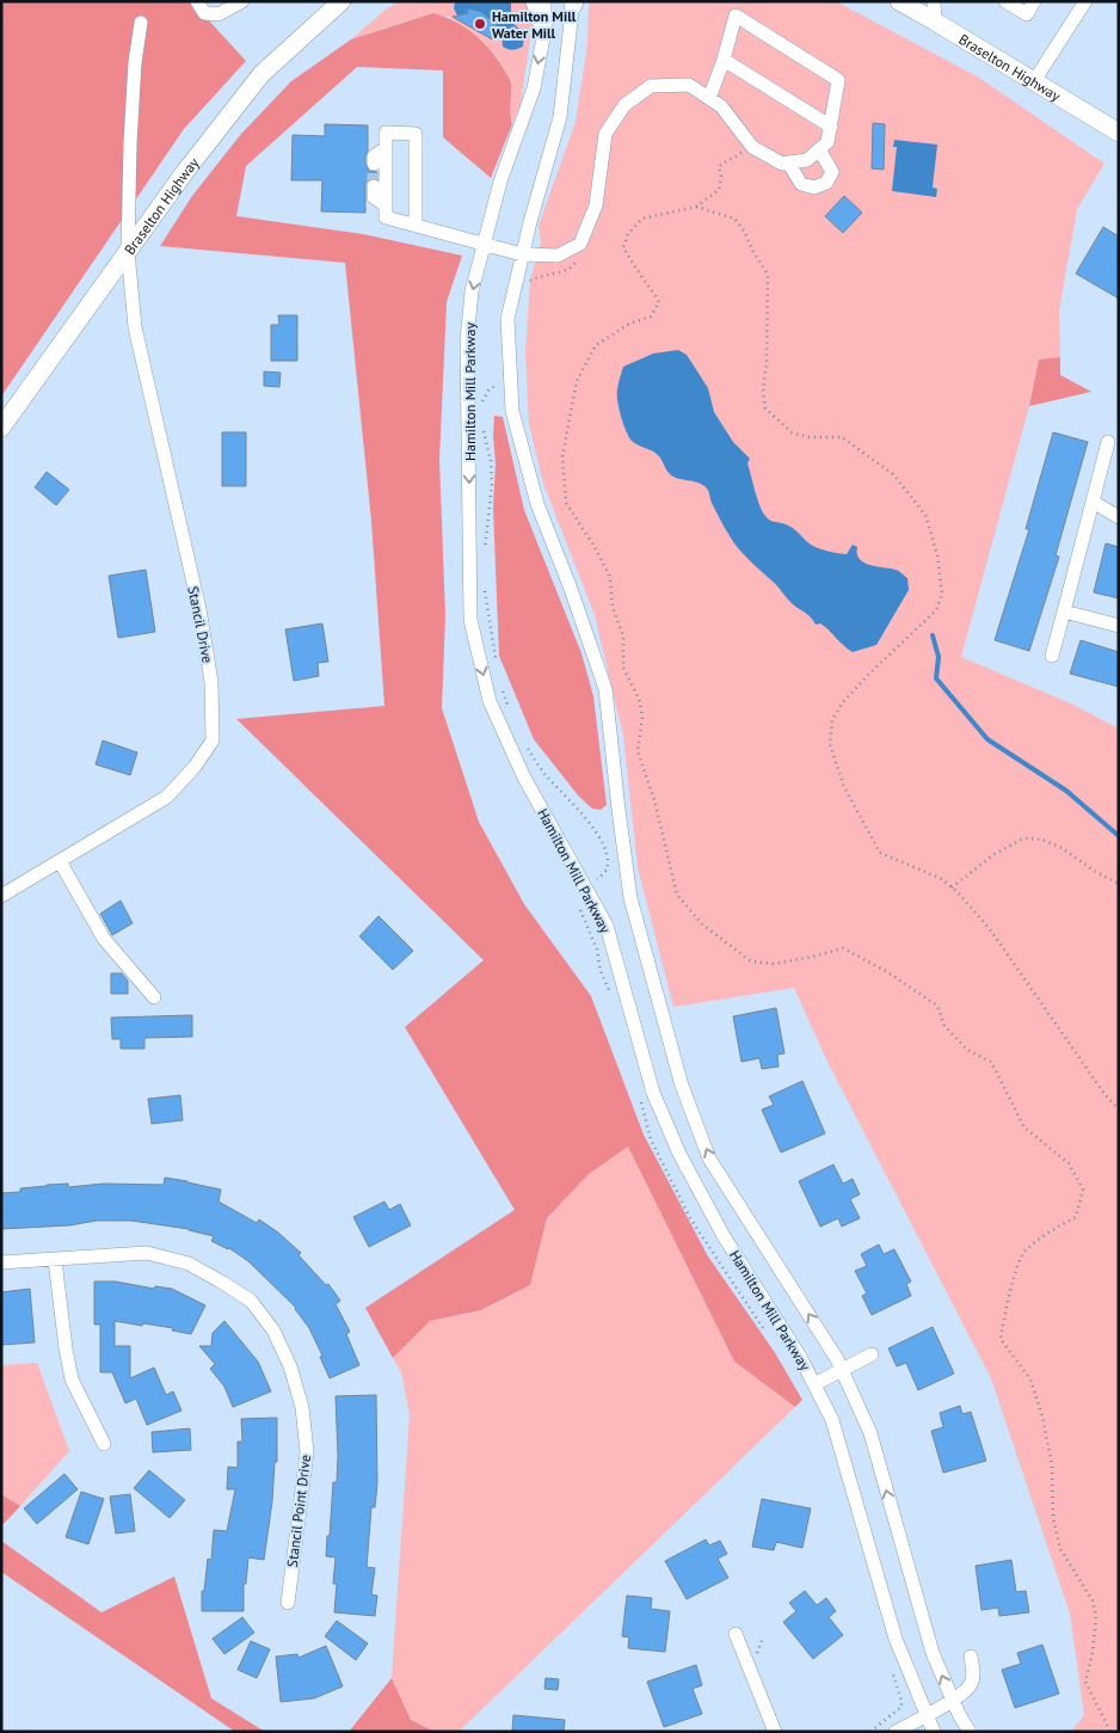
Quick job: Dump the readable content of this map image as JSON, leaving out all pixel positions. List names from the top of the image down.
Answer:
{
  "streets": {
    "main road": ["Braselton Highway"],
    "street": ["Hamilton Mill Parkway", "Stancil Drive", "Stancil Point Drive"]
  },
  "crossings": [
    ["Braselton Highway", "Stancil Drive"]
  ],
  "places": ["Hamilton Mill Water Mill"]
}
